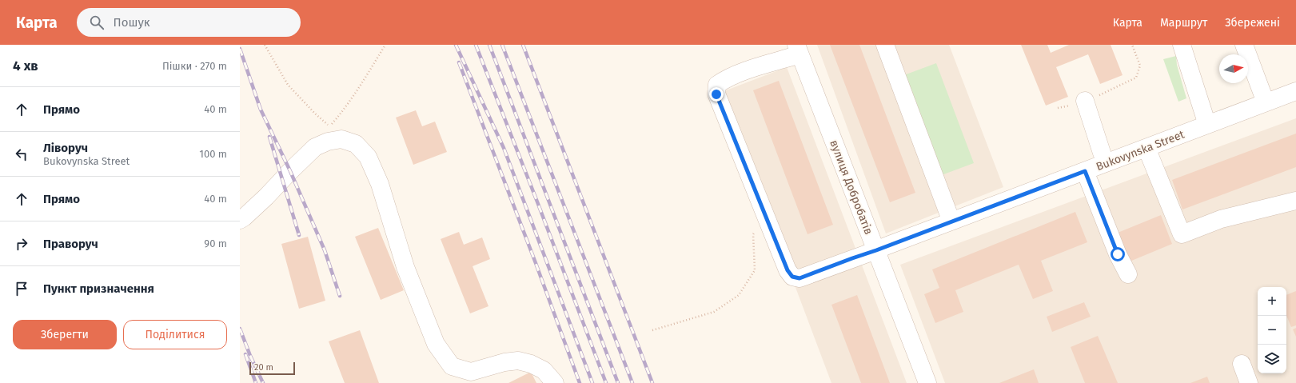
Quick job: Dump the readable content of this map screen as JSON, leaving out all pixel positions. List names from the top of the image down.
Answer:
{
  "streets": {
    "street": ["Bukovynska Street", "вулиця Добробатів"]
  },
  "crossings": [
    ["Bukovynska Street", "вулиця Добробатів"]
  ],
  "scale_bar": "20 m",
  "north": "right",
  "page": {
    "header": "Карта",
    "search": "Пошук",
    "nav": ["Карта", "Маршрут", "Збережені"],
    "heading": ["4 хв", "Пішки · 270 m"],
    "list": [
      ["Прямо", "40 m"],
      ["Ліворуч", "Bukovynska Street", "100 m"],
      ["Прямо", "40 m"],
      ["Праворуч", "90 m"],
      "Пункт призначення"
    ],
    "map_buttons": ["+", "−"],
    "buttons": ["Зберегти", "Поділитися"],
    "scale": "20 m"
  }
}
